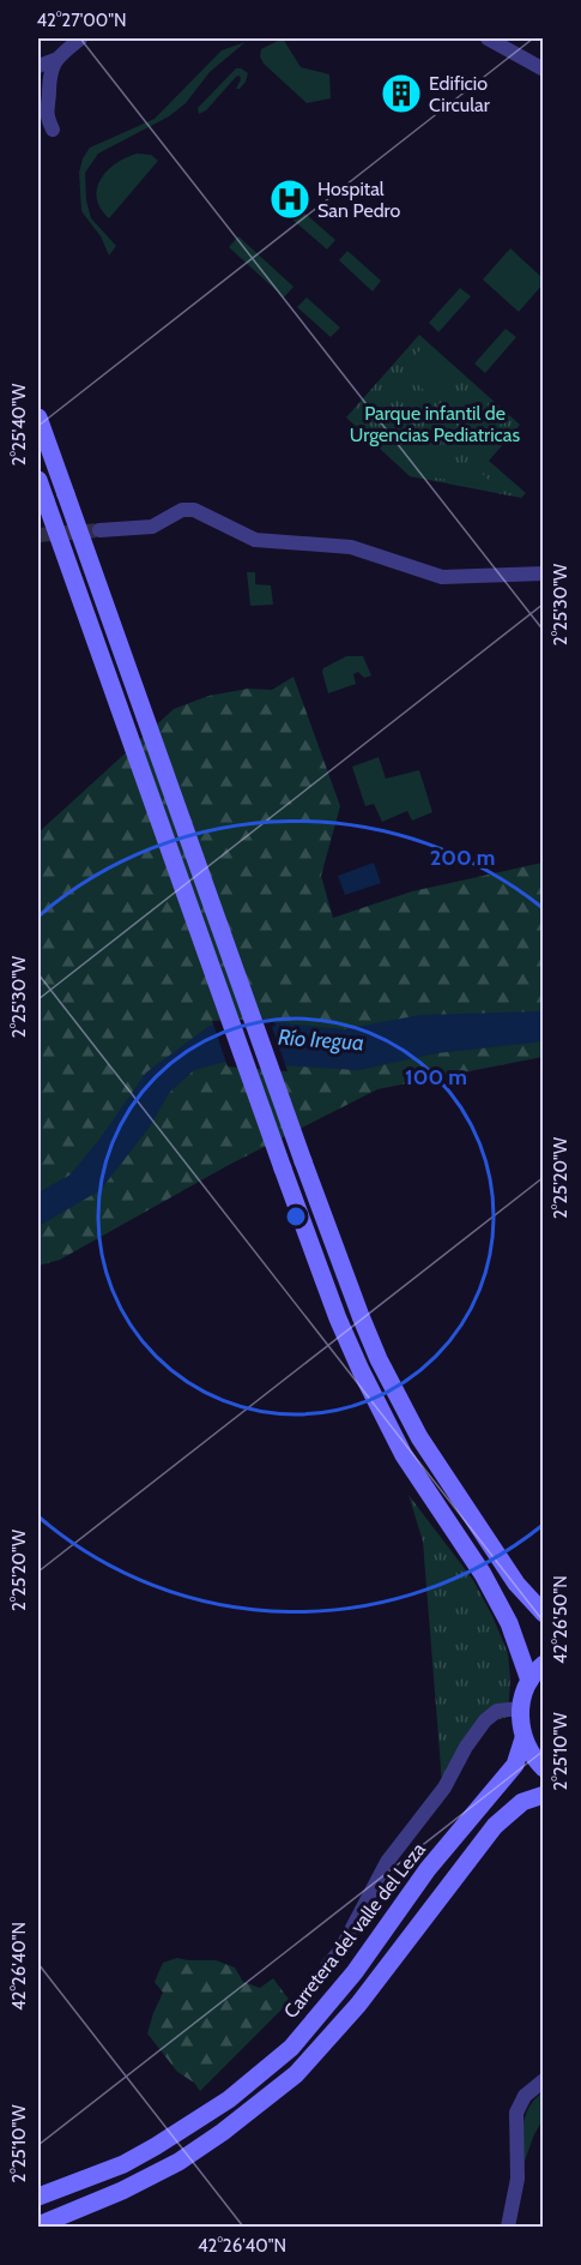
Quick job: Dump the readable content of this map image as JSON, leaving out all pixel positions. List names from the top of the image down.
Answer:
{
  "streets": {
    "main road": ["Carretera del valle del Leza"]
  },
  "water": ["Río Iregua"],
  "parks": ["Parque infantil de Urgencias Pediatricas"],
  "places": {
    "building": ["Edificio Circular"],
    "hospital": ["Hospital San Pedro"]
  },
  "coordinates": [
    "42°27'00\"N",
    "2°25'40\"W",
    "2°25'30\"W",
    "2°25'20\"W",
    "42°26'50\"N",
    "2°25'10\"W",
    "42°26'40\"N"
  ],
  "rings": ["200 m", "100 m"]
}
